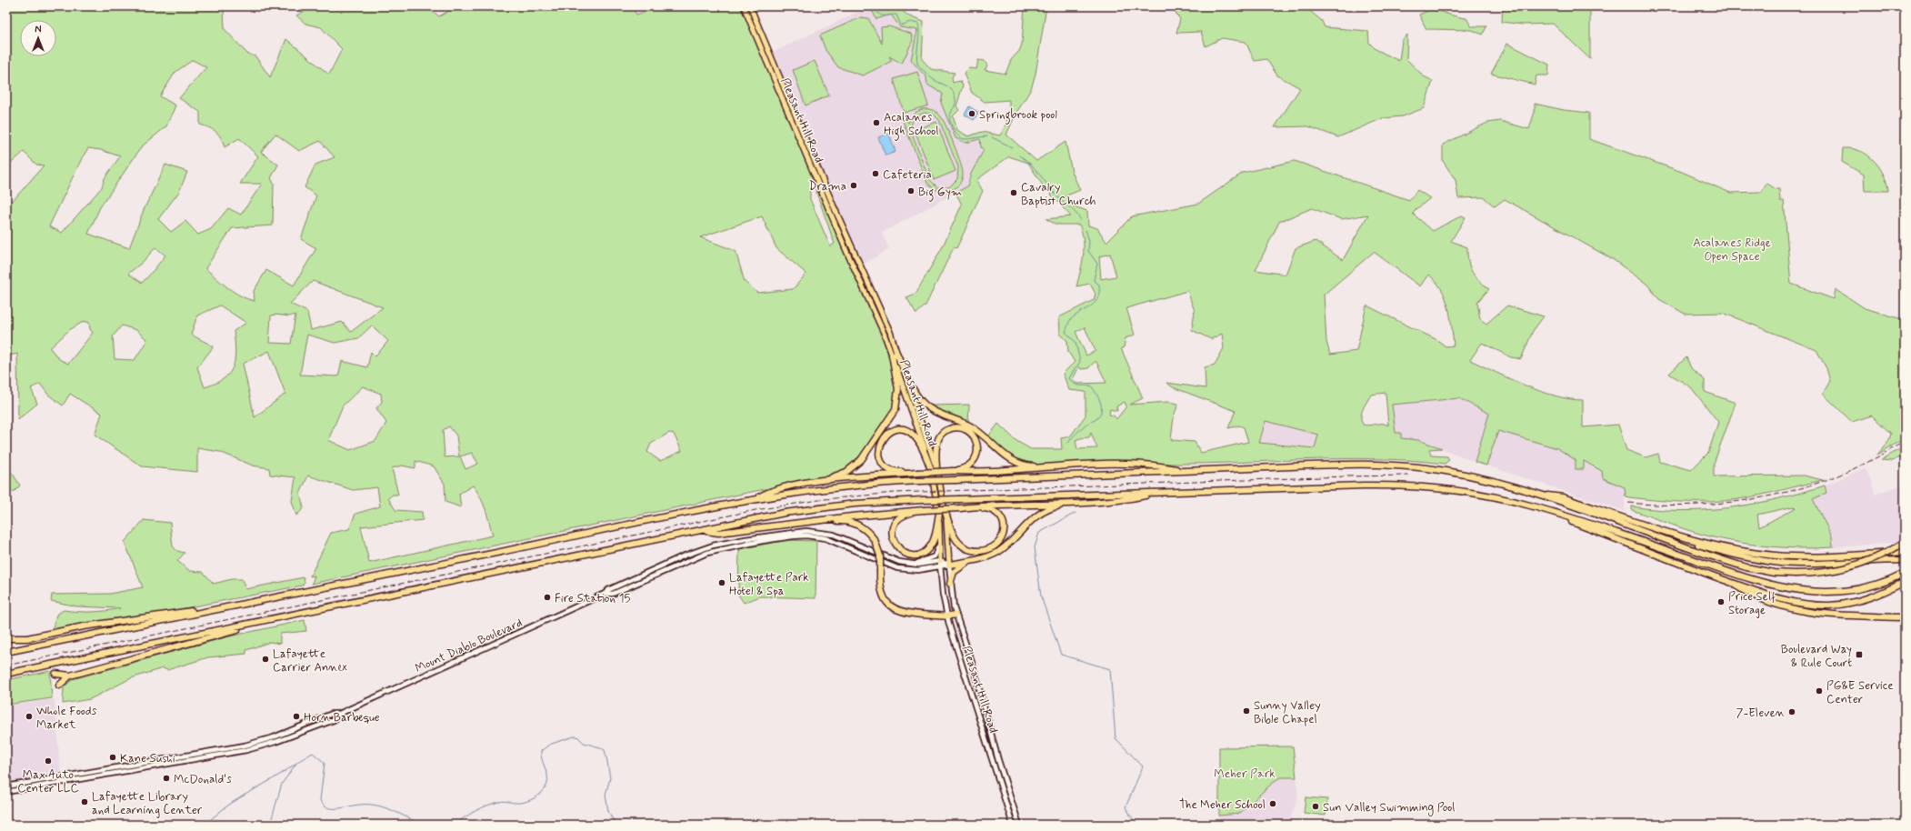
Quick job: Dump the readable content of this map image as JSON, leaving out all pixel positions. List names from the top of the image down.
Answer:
{
  "streets": {
    "main road": ["Pleasant Hill Road", "Mount Diablo Boulevard"]
  },
  "crossings": [
    ["Pleasant Hill Road", "Mount Diablo Boulevard"]
  ],
  "parks": ["Acalanes Ridge Open Space", "Meher Park"],
  "places": {
    "other": [
      "Springbrook pool",
      "Acalanes High School",
      "Cafeteria",
      "Drama",
      "Big Gym",
      "Cavalry Baptist Church",
      "Lafayette Park Hotel & Spa",
      "Fire Station 15",
      "Price Self Storage",
      "Lafayette Carrier Annex",
      "PG&E Service Center",
      "Sunny Valley Bible Chapel",
      "7-Eleven",
      "Whole Foods Market",
      "Horn Barbeque",
      "Kane Sushi",
      "Max Auto Center LLC",
      "McDonald's",
      "Lafayette Library and Learning Center",
      "The Meher School",
      "Sun Valley Swimming Pool"
    ],
    "transit": ["Boulevard Way & Rule Court"]
  },
  "north": "top"
}
